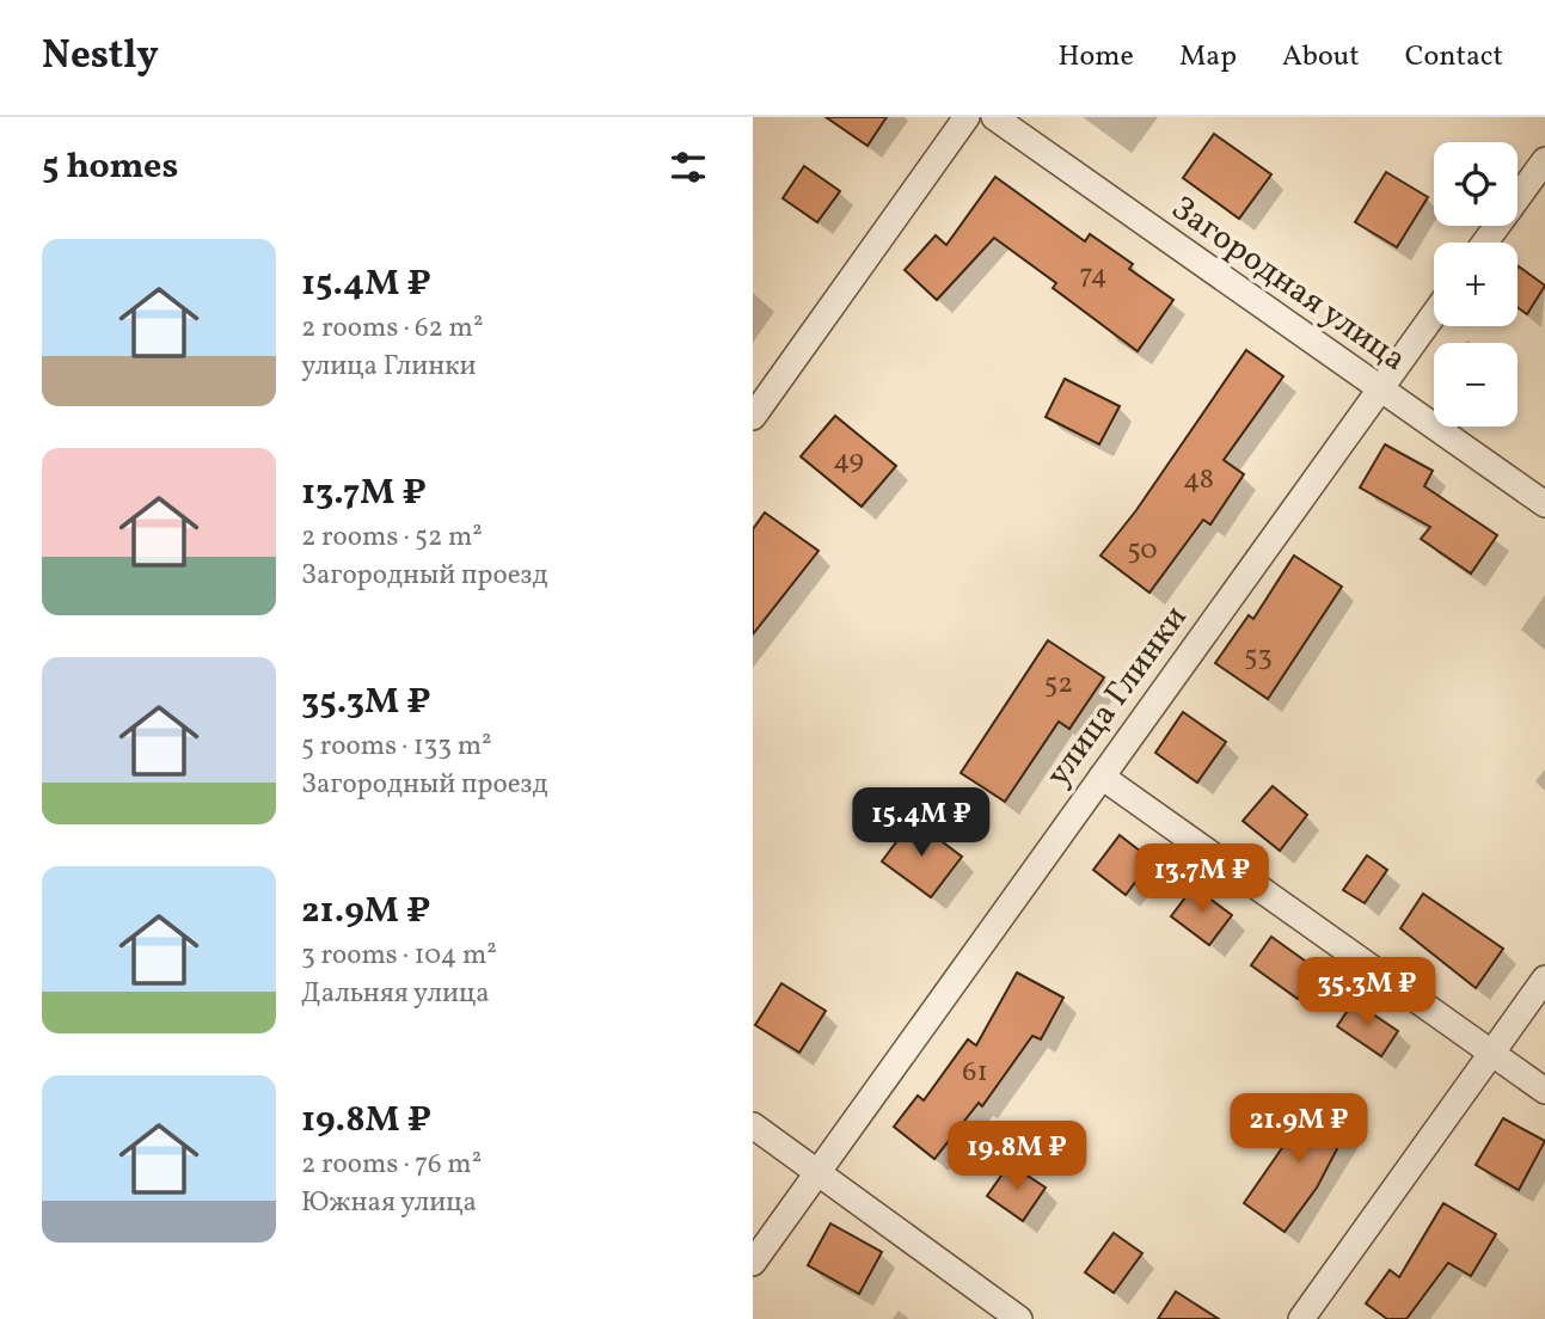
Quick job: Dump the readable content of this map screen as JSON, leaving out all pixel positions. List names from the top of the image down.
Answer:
{
  "streets": {
    "street": ["Загородная улица", "улица Глинки"]
  },
  "crossings": [
    ["Загородная улица", "улица Глинки"]
  ],
  "house_numbers": [
    "74",
    "49",
    "48",
    "50",
    "53",
    "52",
    "61"
  ],
  "page": {
    "header": "Nestly",
    "nav": [
      "Home",
      "Map",
      "About",
      "Contact"
    ],
    "heading": "5 homes",
    "map_buttons": ["+", "−"],
    "list": [
      {
        "name": "15.4M ₽",
        "note": "2 rooms · 62 m² · улица Глинки"
      },
      {
        "name": "13.7M ₽",
        "note": "2 rooms · 52 m² · Загородный проезд"
      },
      {
        "name": "35.3M ₽",
        "note": "5 rooms · 133 m² · Загородный проезд"
      },
      {
        "name": "21.9M ₽",
        "note": "3 rooms · 104 m² · Дальняя улица"
      },
      {
        "name": "19.8M ₽",
        "note": "2 rooms · 76 m² · Южная улица"
      }
    ],
    "price": [
      "15.4M ₽",
      "13.7M ₽",
      "35.3M ₽",
      "21.9M ₽",
      "19.8M ₽"
    ]
  }
}
